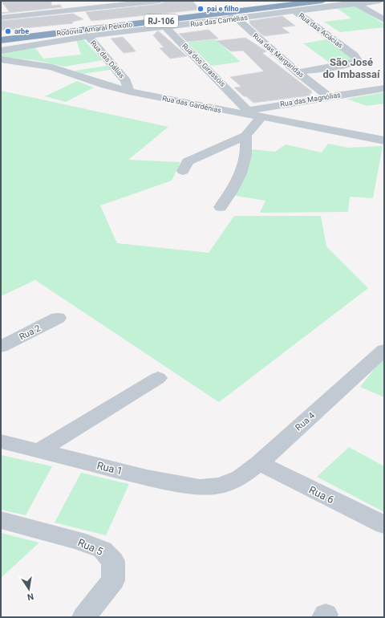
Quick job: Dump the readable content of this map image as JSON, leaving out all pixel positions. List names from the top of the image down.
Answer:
{
  "streets": {
    "highway": ["RJ-106", "Rodovia Amaral Peixoto"],
    "street": [
      "Rua das Camélias",
      "Rua das Acácias",
      "Rua das Margaridas",
      "Rua das Dálias",
      "Rua dos Girassóis",
      "Rua das Magnólias",
      "Rua das Gardênias",
      "Rua 2",
      "Rua 4",
      "Rua 1",
      "Rua 6",
      "Rua 5"
    ]
  },
  "crossings": [
    ["RJ-106", "Rua das Camélias"],
    ["RJ-106", "Rua das Margaridas"],
    ["RJ-106", "Rua dos Girassóis"],
    ["Rua das Camélias", "Rua das Acácias"],
    ["Rua das Camélias", "Rua das Margaridas"],
    ["Rodovia Amaral Peixoto", "Rua das Dálias"],
    ["Rua das Acácias", "Rua das Margaridas"],
    ["Rua das Margaridas", "Rua das Magnólias"],
    ["Rua das Dálias", "Rua das Gardênias"],
    ["Rua dos Girassóis", "Rua das Magnólias"],
    ["Rua dos Girassóis", "Rua das Gardênias"],
    ["Rua das Magnólias", "Rua das Gardênias"],
    ["Rua 4", "Rua 1"],
    ["Rua 4", "Rua 6"]
  ],
  "districts": ["São José do Imbassaí"],
  "places": ["pai e filho", "arbe"],
  "north": "bottom"
}
